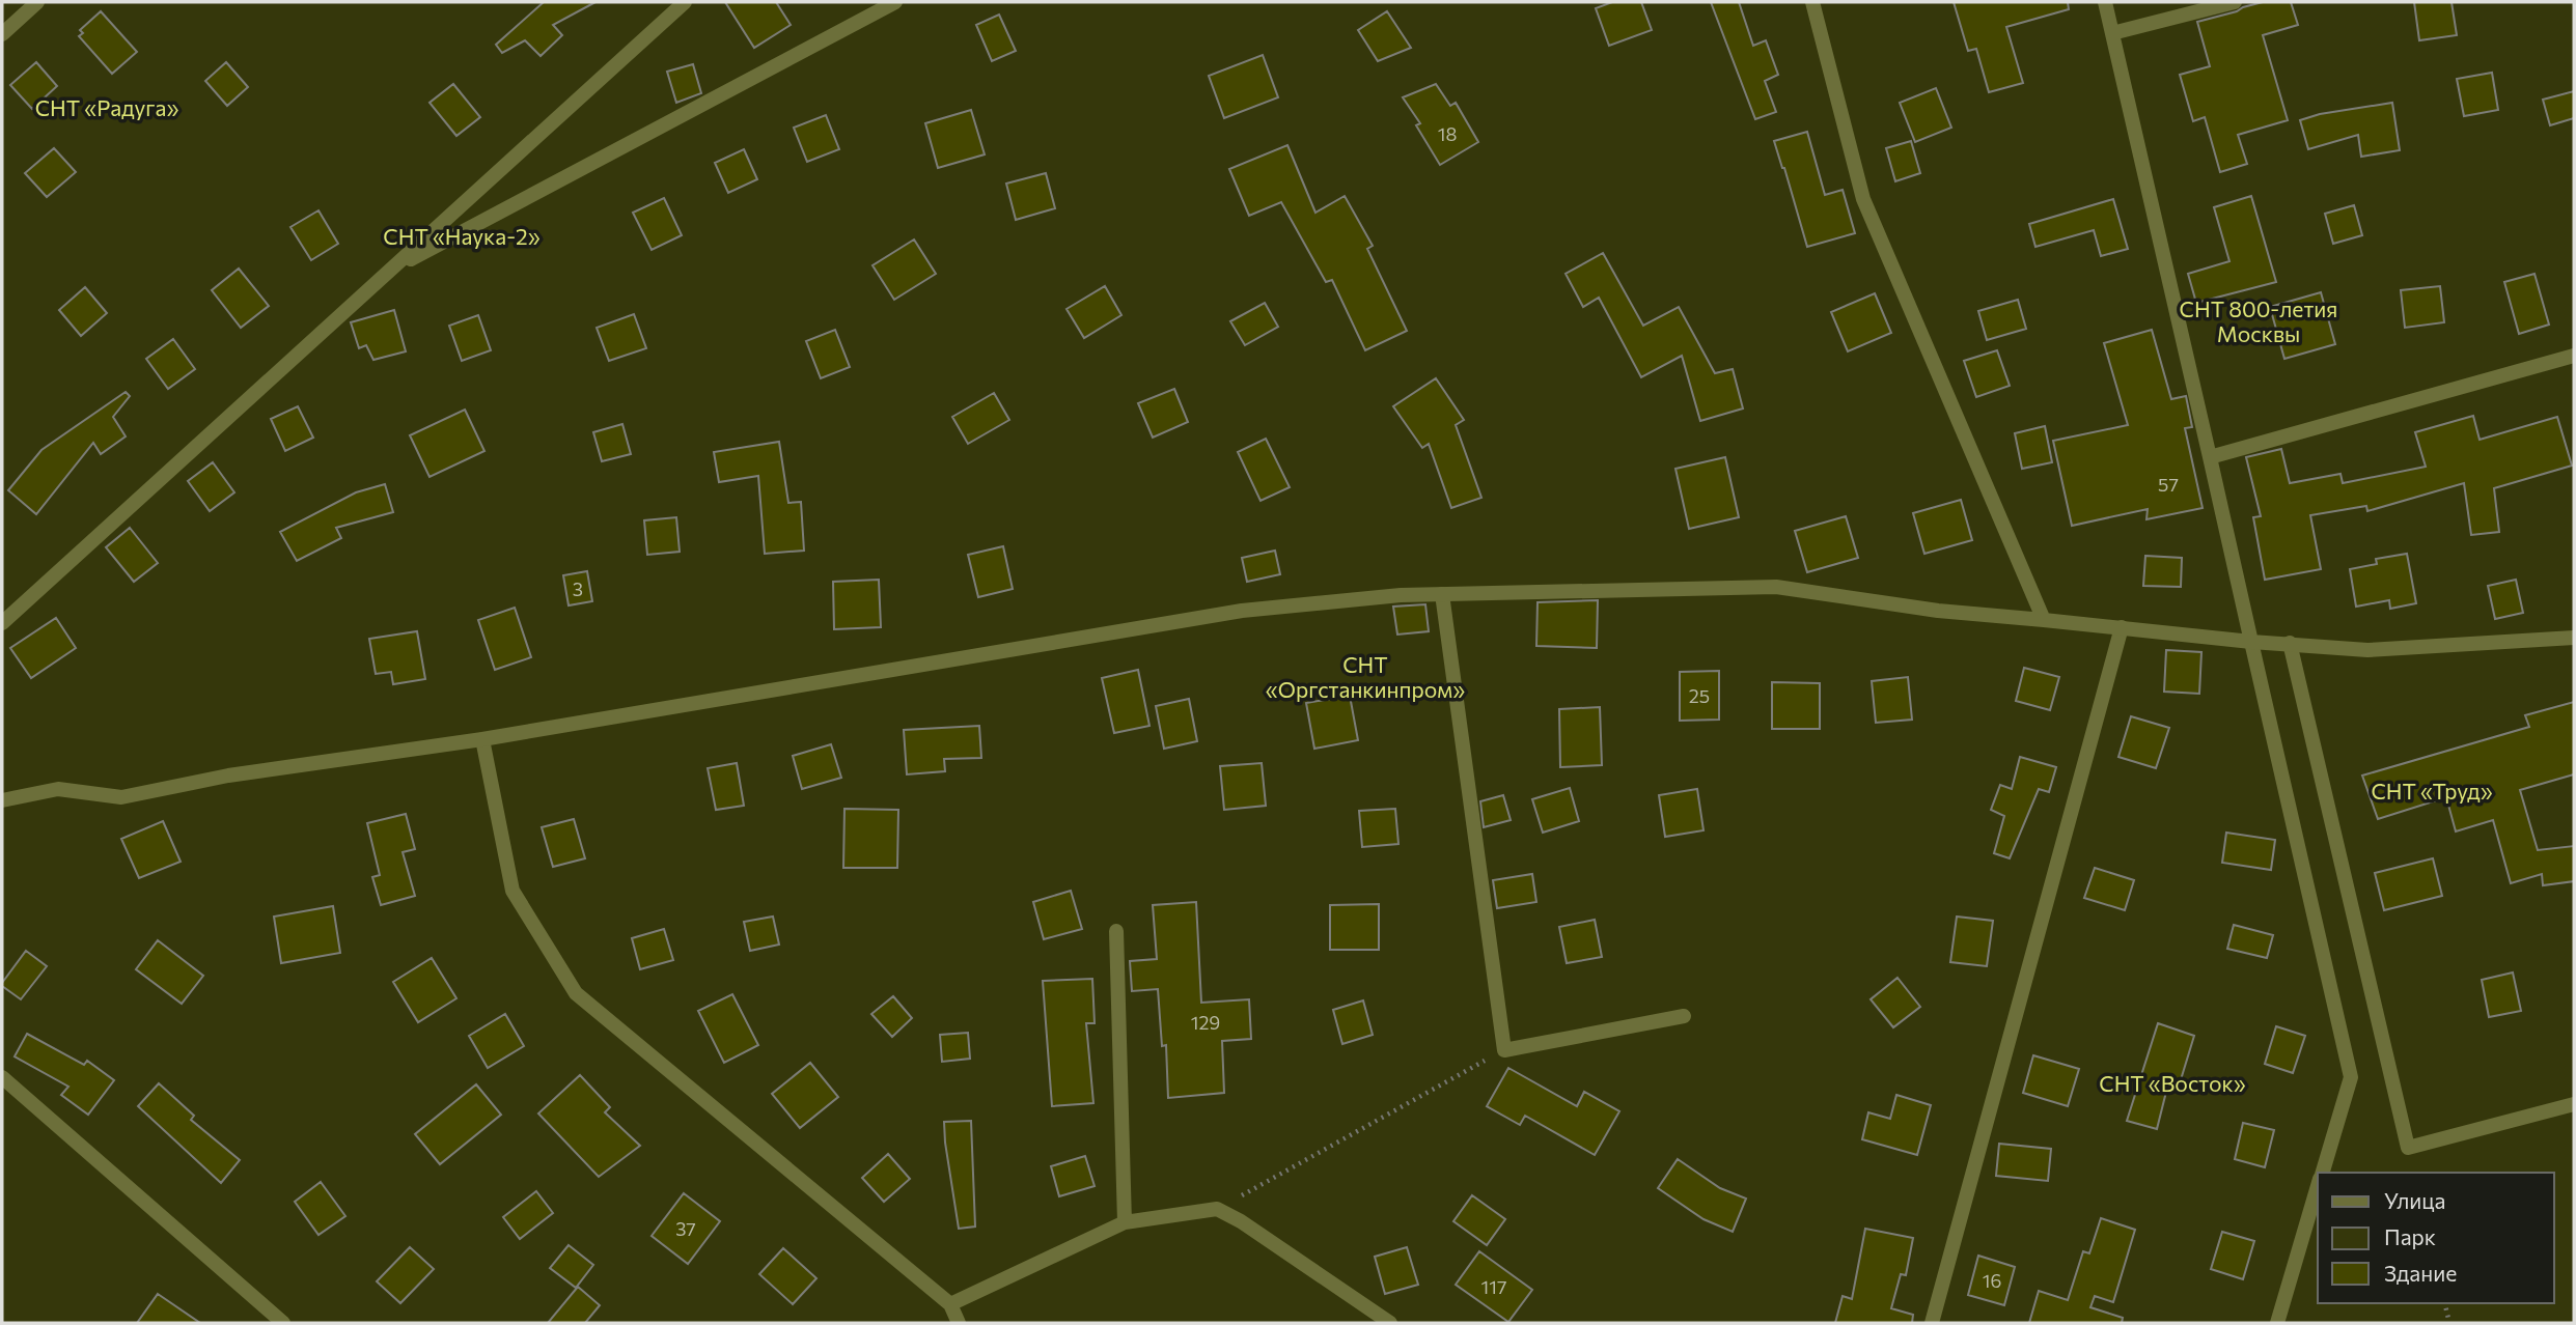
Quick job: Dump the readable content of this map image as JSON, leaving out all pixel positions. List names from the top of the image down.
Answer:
{
  "parks": [
    "СНТ «Радуга»",
    "СНТ «Наука-2»",
    "СНТ 800-летия Москвы",
    "СНТ «Оргстанкинпром»",
    "СНТ «Труд»",
    "СНТ «Восток»"
  ],
  "house_numbers": [
    "18",
    "57",
    "3",
    "25",
    "129",
    "37",
    "16",
    "117"
  ],
  "legend": ["Улица", "Парк", "Здание"]
}
